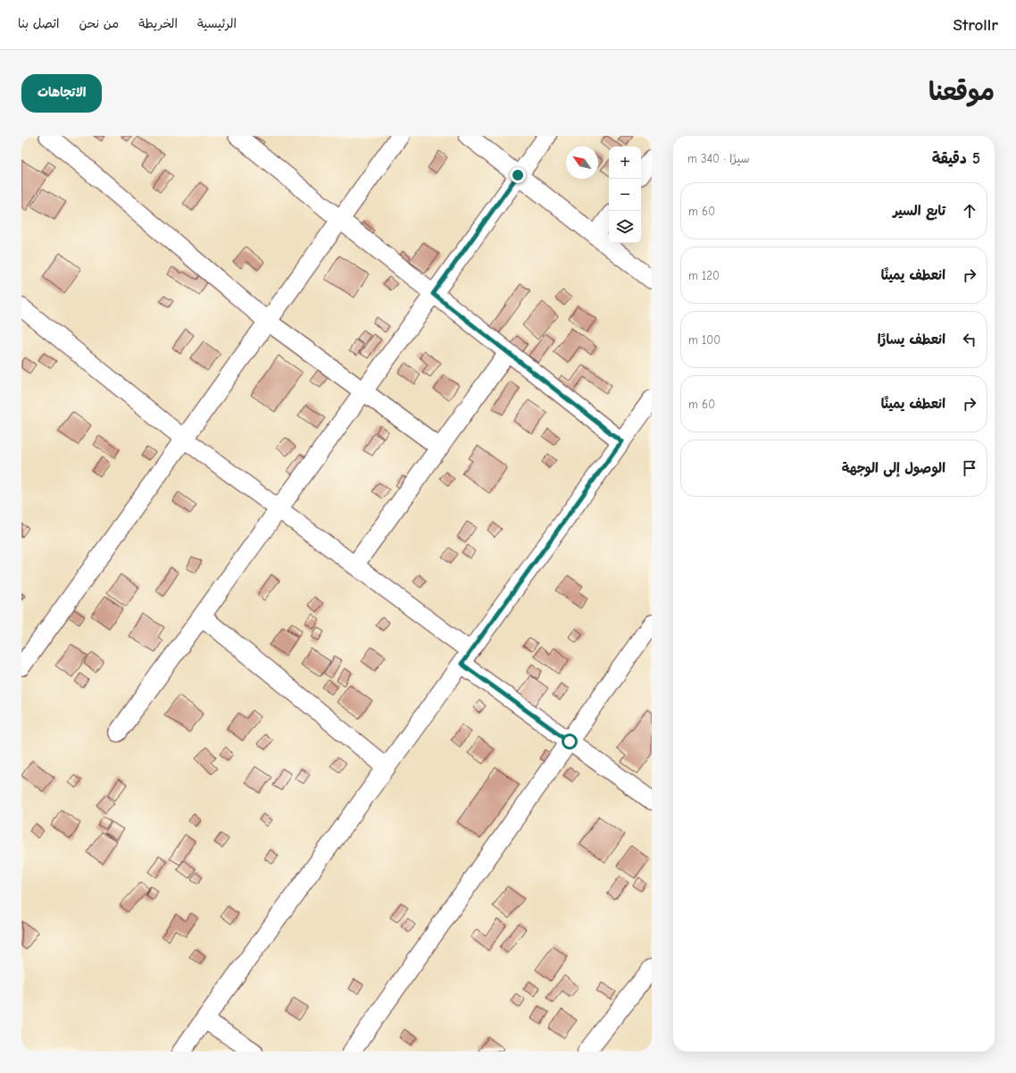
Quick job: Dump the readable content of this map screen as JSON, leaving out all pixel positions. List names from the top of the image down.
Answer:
{
  "north": "top left",
  "page": {
    "header": "Strollr",
    "nav": [
      "الرئيسية",
      "الخريطة",
      "من نحن",
      "اتصل بنا"
    ],
    "title": "موقعنا",
    "buttons": "الاتجاهات",
    "heading": ["5 دقيقة", "سيرًا · 340 m"],
    "map_buttons": ["+", "−"],
    "list": [
      ["تابع السير", "60 m"],
      ["انعطف يمينًا", "120 m"],
      ["انعطف يسارًا", "100 m"],
      ["انعطف يمينًا", "60 m"],
      "الوصول إلى الوجهة"
    ]
  }
}
